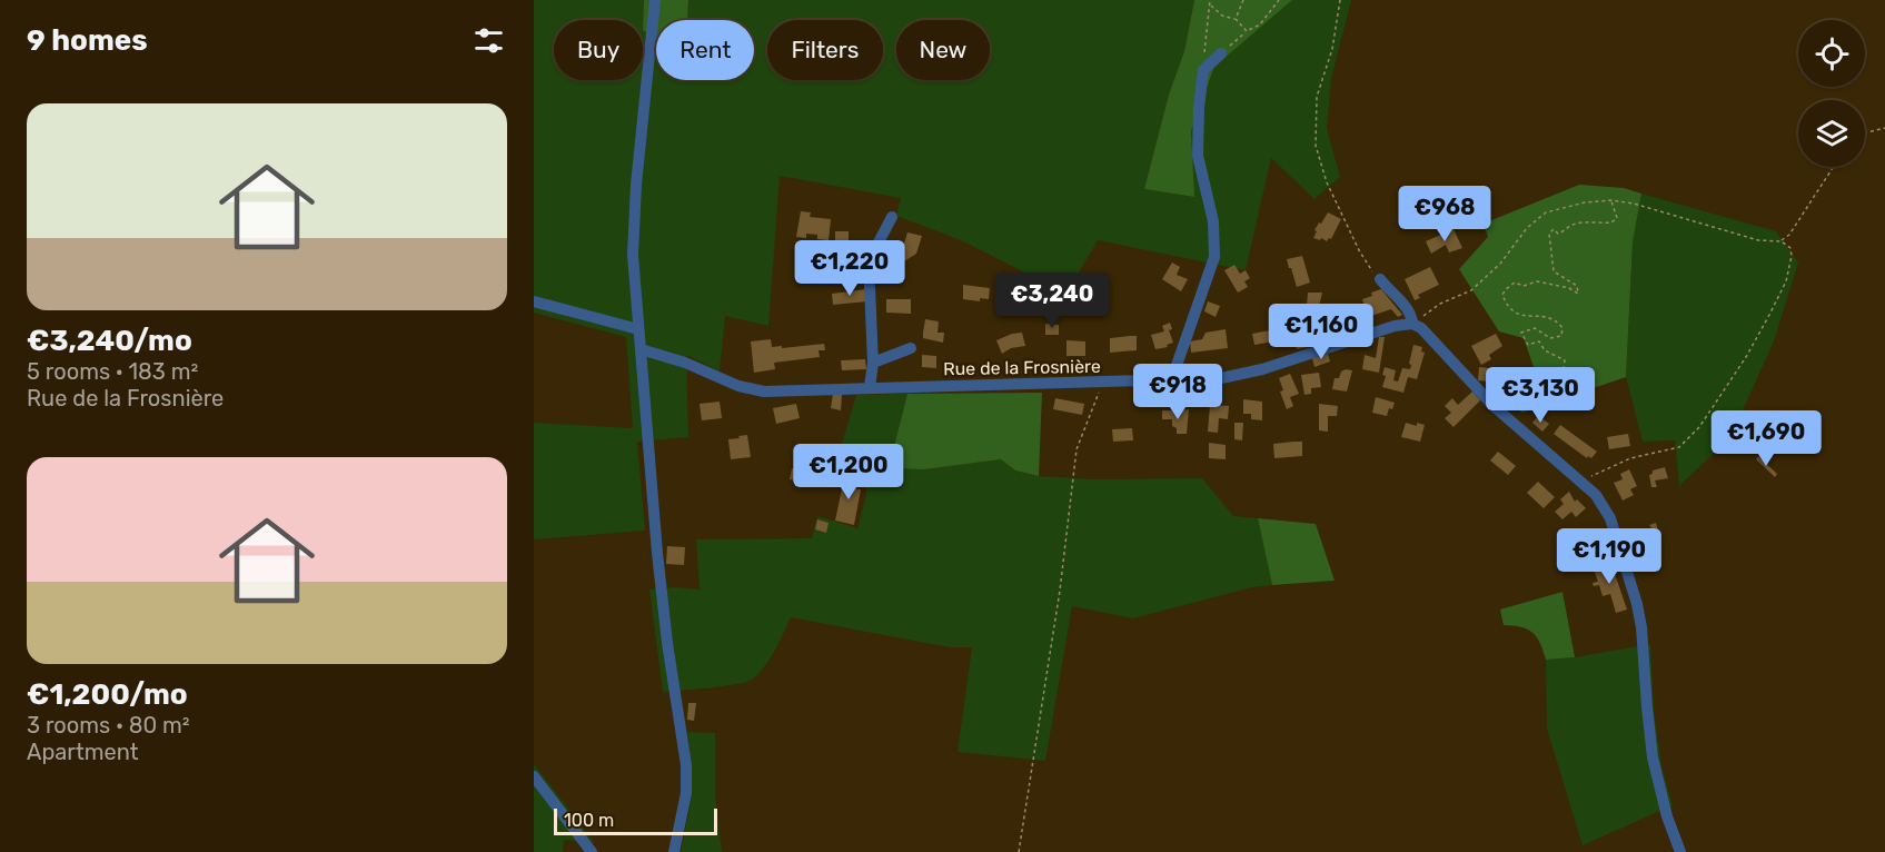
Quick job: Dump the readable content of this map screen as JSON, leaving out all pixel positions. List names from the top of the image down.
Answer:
{
  "streets": {
    "street": ["Rue de la Frosnière"]
  },
  "scale_bar": "100 m",
  "page": {
    "heading": "9 homes",
    "chip": [
      "Buy",
      "Rent",
      "Filters",
      "New"
    ],
    "list": [
      {
        "name": "€3,240/mo",
        "note": "5 rooms · 183 m² · Rue de la Frosnière"
      },
      {
        "name": "€1,200/mo",
        "note": "3 rooms · 80 m² · Apartment"
      }
    ],
    "price": [
      "€968",
      "€1,220",
      "€3,240",
      "€1,160",
      "€918",
      "€3,130",
      "€1,690",
      "€1,200",
      "€1,190"
    ],
    "scale": "100 m"
  }
}
